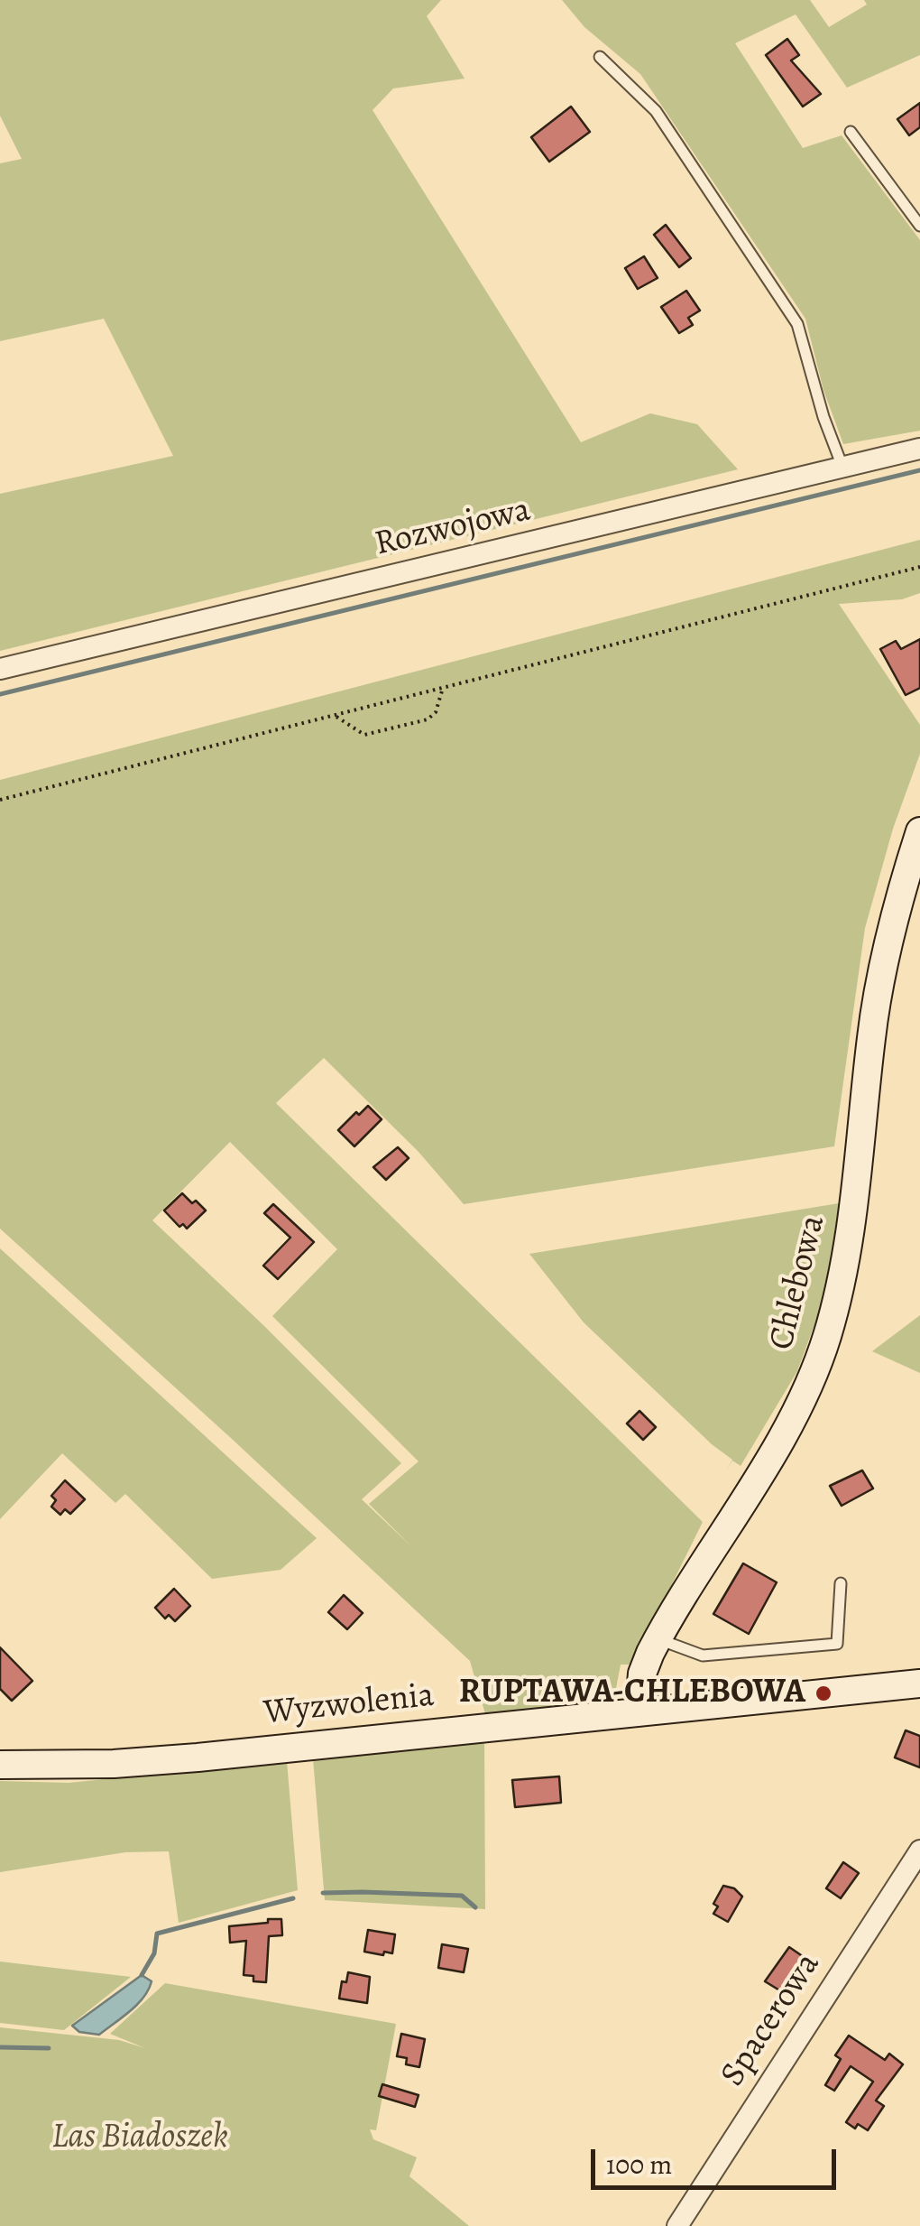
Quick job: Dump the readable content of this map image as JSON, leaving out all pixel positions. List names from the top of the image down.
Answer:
{
  "streets": {
    "street": [
      "Rozwojowa",
      "Chlebowa",
      "Wyzwolenia",
      "Spacerowa"
    ]
  },
  "crossings": [
    ["Chlebowa", "Wyzwolenia"]
  ],
  "parks": ["Las Biadoszek"],
  "places": ["RUPTAWA-CHLEBOWA"],
  "scale_bar": "100 m"
}
